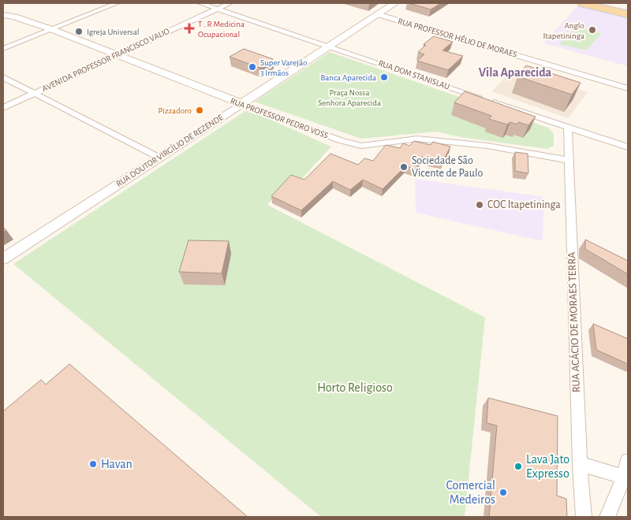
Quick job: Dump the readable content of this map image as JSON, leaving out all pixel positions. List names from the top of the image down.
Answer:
{
  "streets": {
    "main road": ["RUA PROFESSOR PEDRO VOSS", "RUA DOUTOR VIRGÍLIO DE REZENDE"],
    "street": [
      "RUA PROFESSOR HÉLIO DE MORAES",
      "AVENIDA PROFESSOR FRANCISCO VALIO",
      "RUA DOM STANISLAU",
      "RUA ACÁCIO DE MORAES TERRA"
    ]
  },
  "crossings": [
    ["RUA PROFESSOR HÉLIO DE MORAES", "RUA DOUTOR VIRGÍLIO DE REZENDE"],
    ["AVENIDA PROFESSOR FRANCISCO VALIO", "RUA DOM STANISLAU"],
    ["AVENIDA PROFESSOR FRANCISCO VALIO", "RUA PROFESSOR PEDRO VOSS"],
    ["RUA DOM STANISLAU", "RUA DOUTOR VIRGÍLIO DE REZENDE"],
    ["RUA DOM STANISLAU", "RUA ACÁCIO DE MORAES TERRA"],
    ["RUA PROFESSOR PEDRO VOSS", "RUA DOUTOR VIRGÍLIO DE REZENDE"],
    ["RUA PROFESSOR PEDRO VOSS", "RUA ACÁCIO DE MORAES TERRA"]
  ],
  "districts": ["Vila Aparecida"],
  "parks": ["Praça Nossa Senhora Aparecida", "Horto Religioso"],
  "places": {
    "health": ["T . R Medicina Ocupacional"],
    "other": [
      "Anglo Itapetininga",
      "Igreja Universal",
      "Super Varejão 3 Irmãos",
      "Banca Aparecida",
      "Pizzadoro",
      "Sociedade São Vicente de Paulo",
      "COC Itapetininga",
      "Havan",
      "Lava Jato Expresso",
      "Comercial Medeiros"
    ]
  }
}
